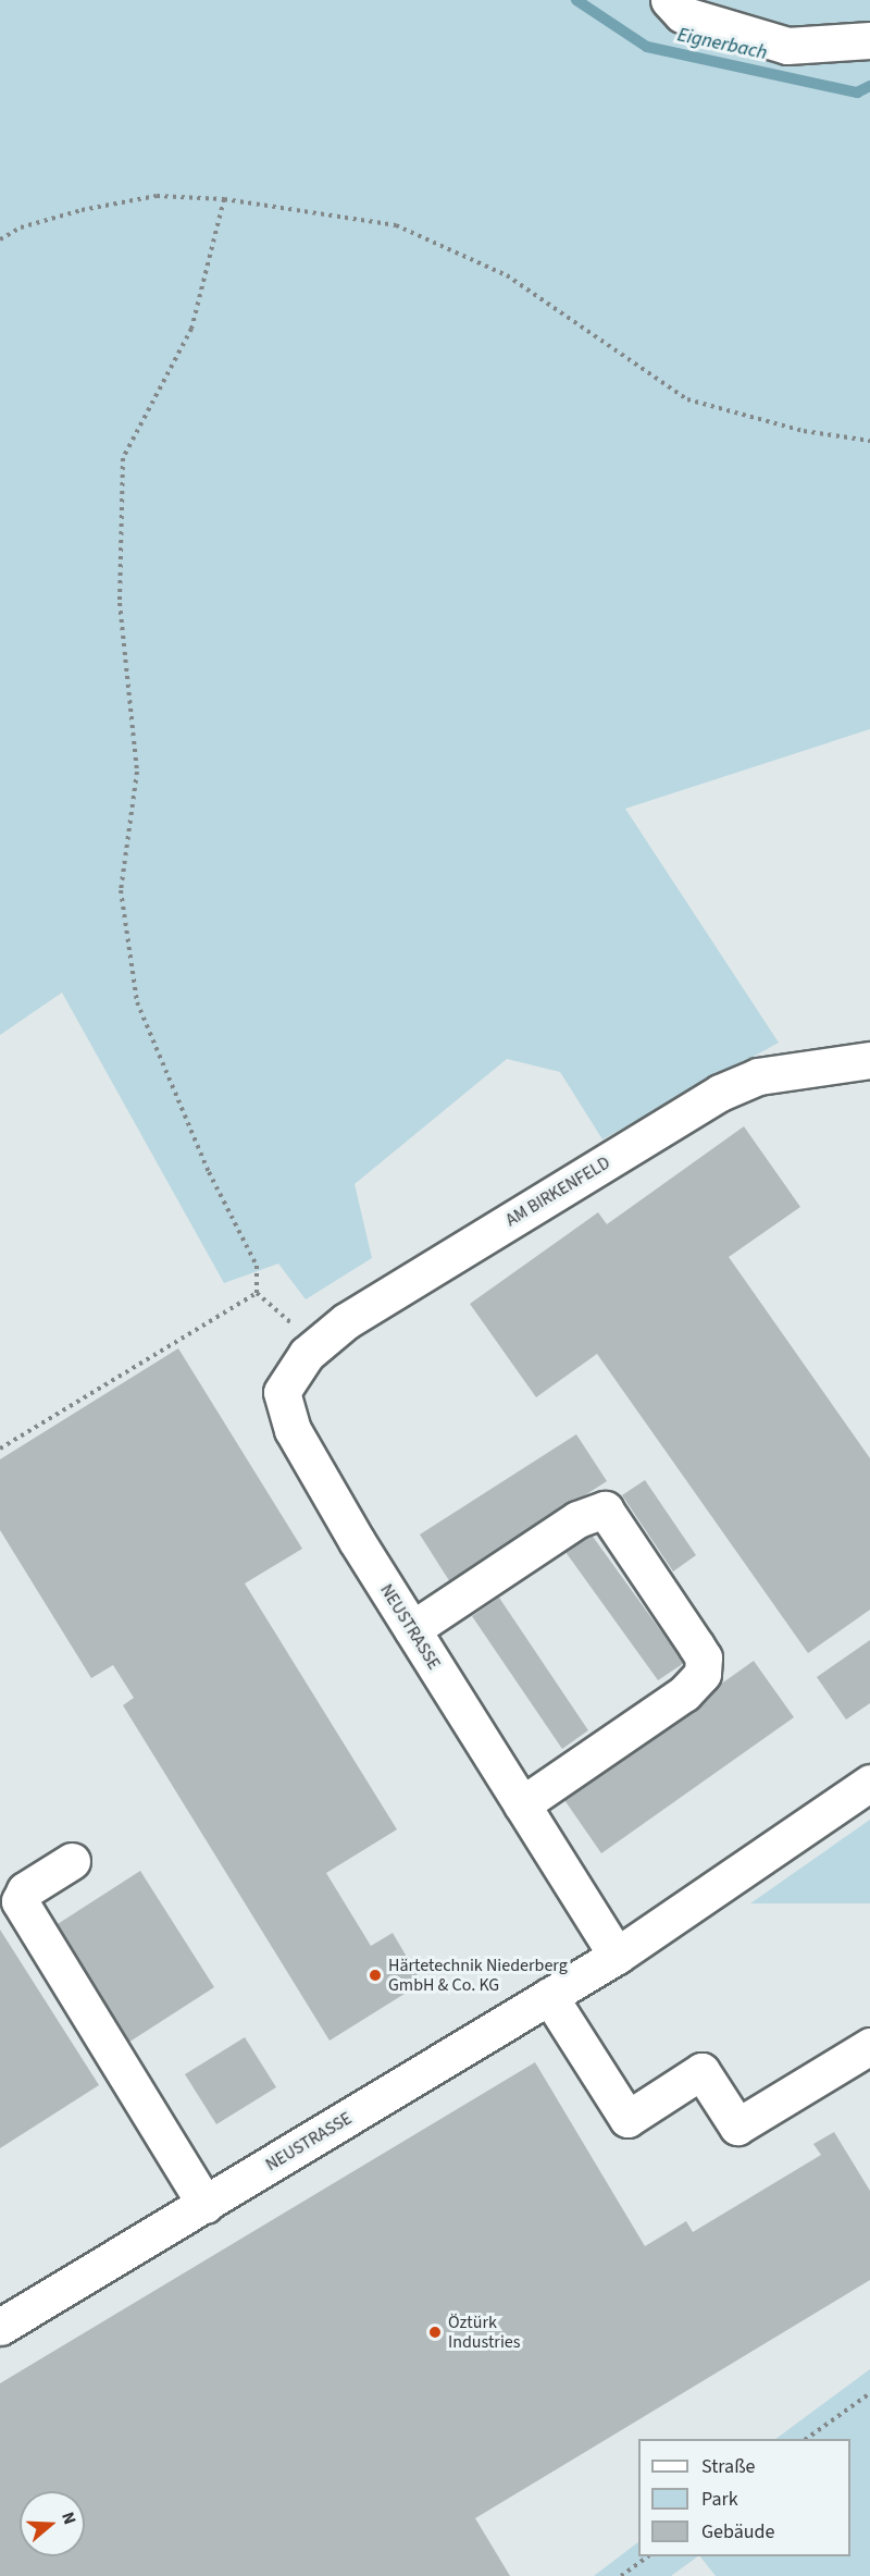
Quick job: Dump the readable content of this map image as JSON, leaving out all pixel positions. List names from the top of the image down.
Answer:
{
  "streets": {
    "street": ["AM BIRKENFELD", "NEUSTRASSE"]
  },
  "crossings": [
    ["AM BIRKENFELD", "NEUSTRASSE"]
  ],
  "water": ["Eignerbach"],
  "places": ["Härtetechnik Niederberg GmbH & Co. KG", "Öztürk Industries"],
  "legend": ["Straße", "Park", "Gebäude"],
  "north": "right"
}
